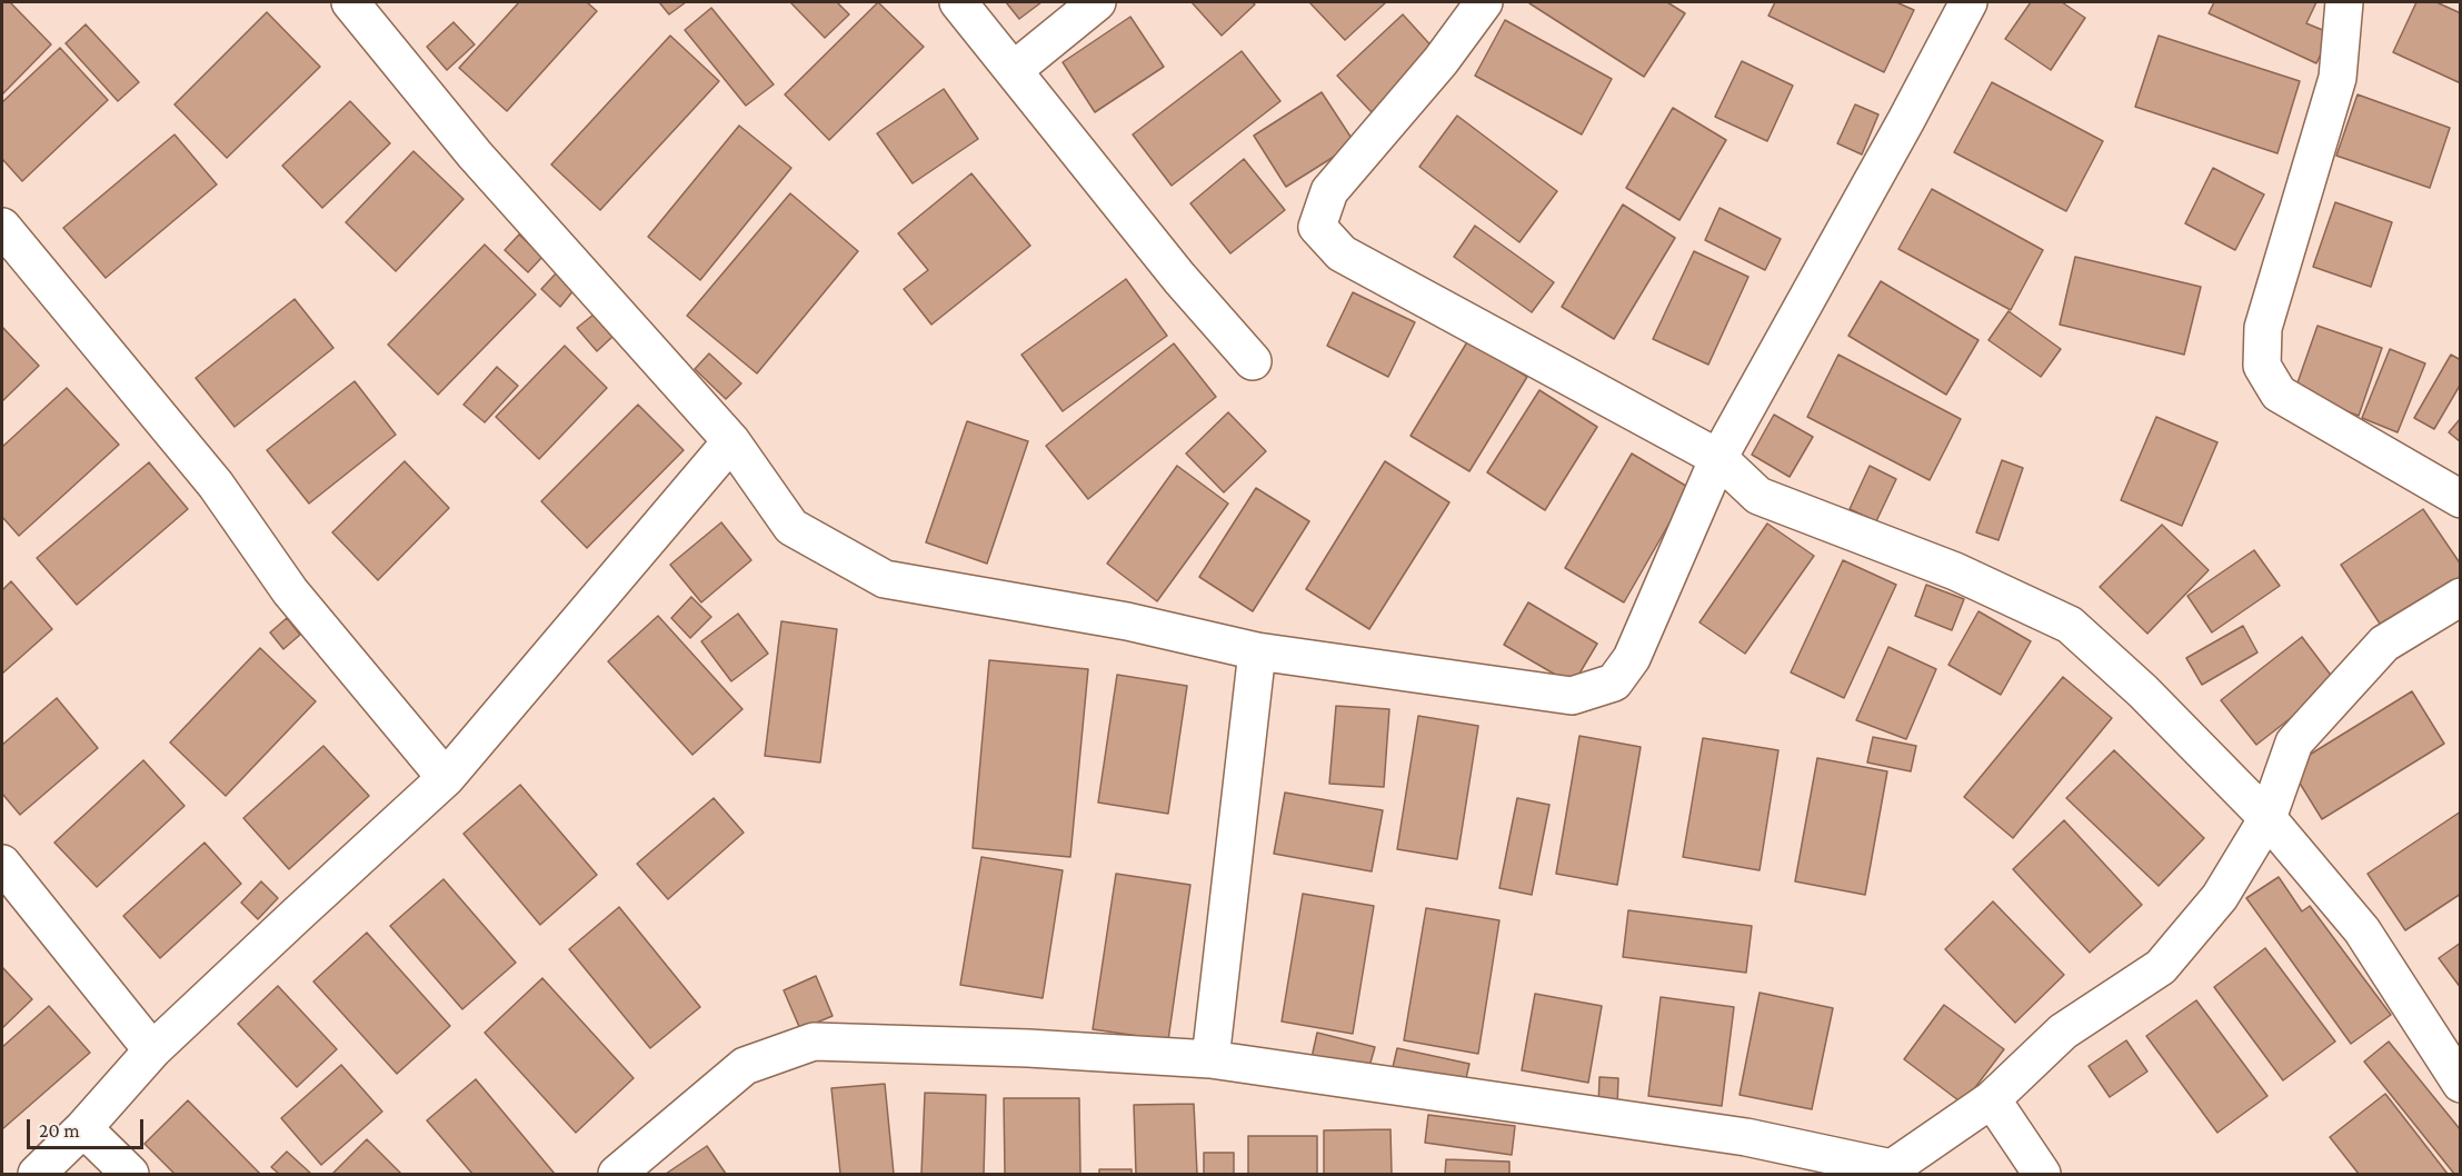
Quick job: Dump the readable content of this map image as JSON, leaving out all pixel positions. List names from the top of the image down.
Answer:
{
  "scale_bar": "20 m"
}
